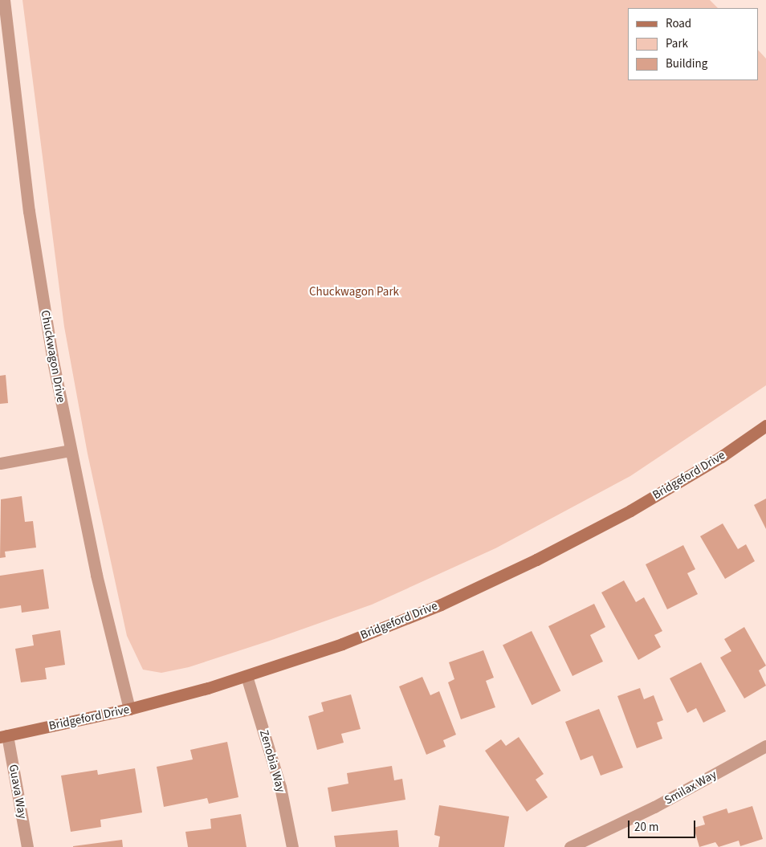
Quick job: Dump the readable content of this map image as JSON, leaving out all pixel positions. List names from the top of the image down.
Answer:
{
  "streets": {
    "street": [
      "Chuckwagon Drive",
      "Bridgeford Drive",
      "Zenobia Way",
      "Smilax Way",
      "Guava Way"
    ]
  },
  "crossings": [
    ["Chuckwagon Drive", "Bridgeford Drive"],
    ["Bridgeford Drive", "Zenobia Way"],
    ["Bridgeford Drive", "Guava Way"]
  ],
  "parks": ["Chuckwagon Park"],
  "legend": ["Road", "Park", "Building"],
  "scale_bar": "20 m"
}
